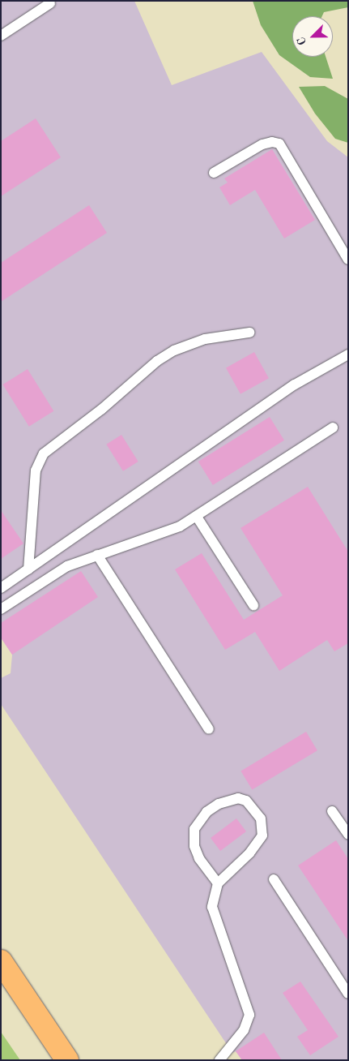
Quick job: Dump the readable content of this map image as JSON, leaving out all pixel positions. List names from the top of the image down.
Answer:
{
  "north": "bottom left"
}
